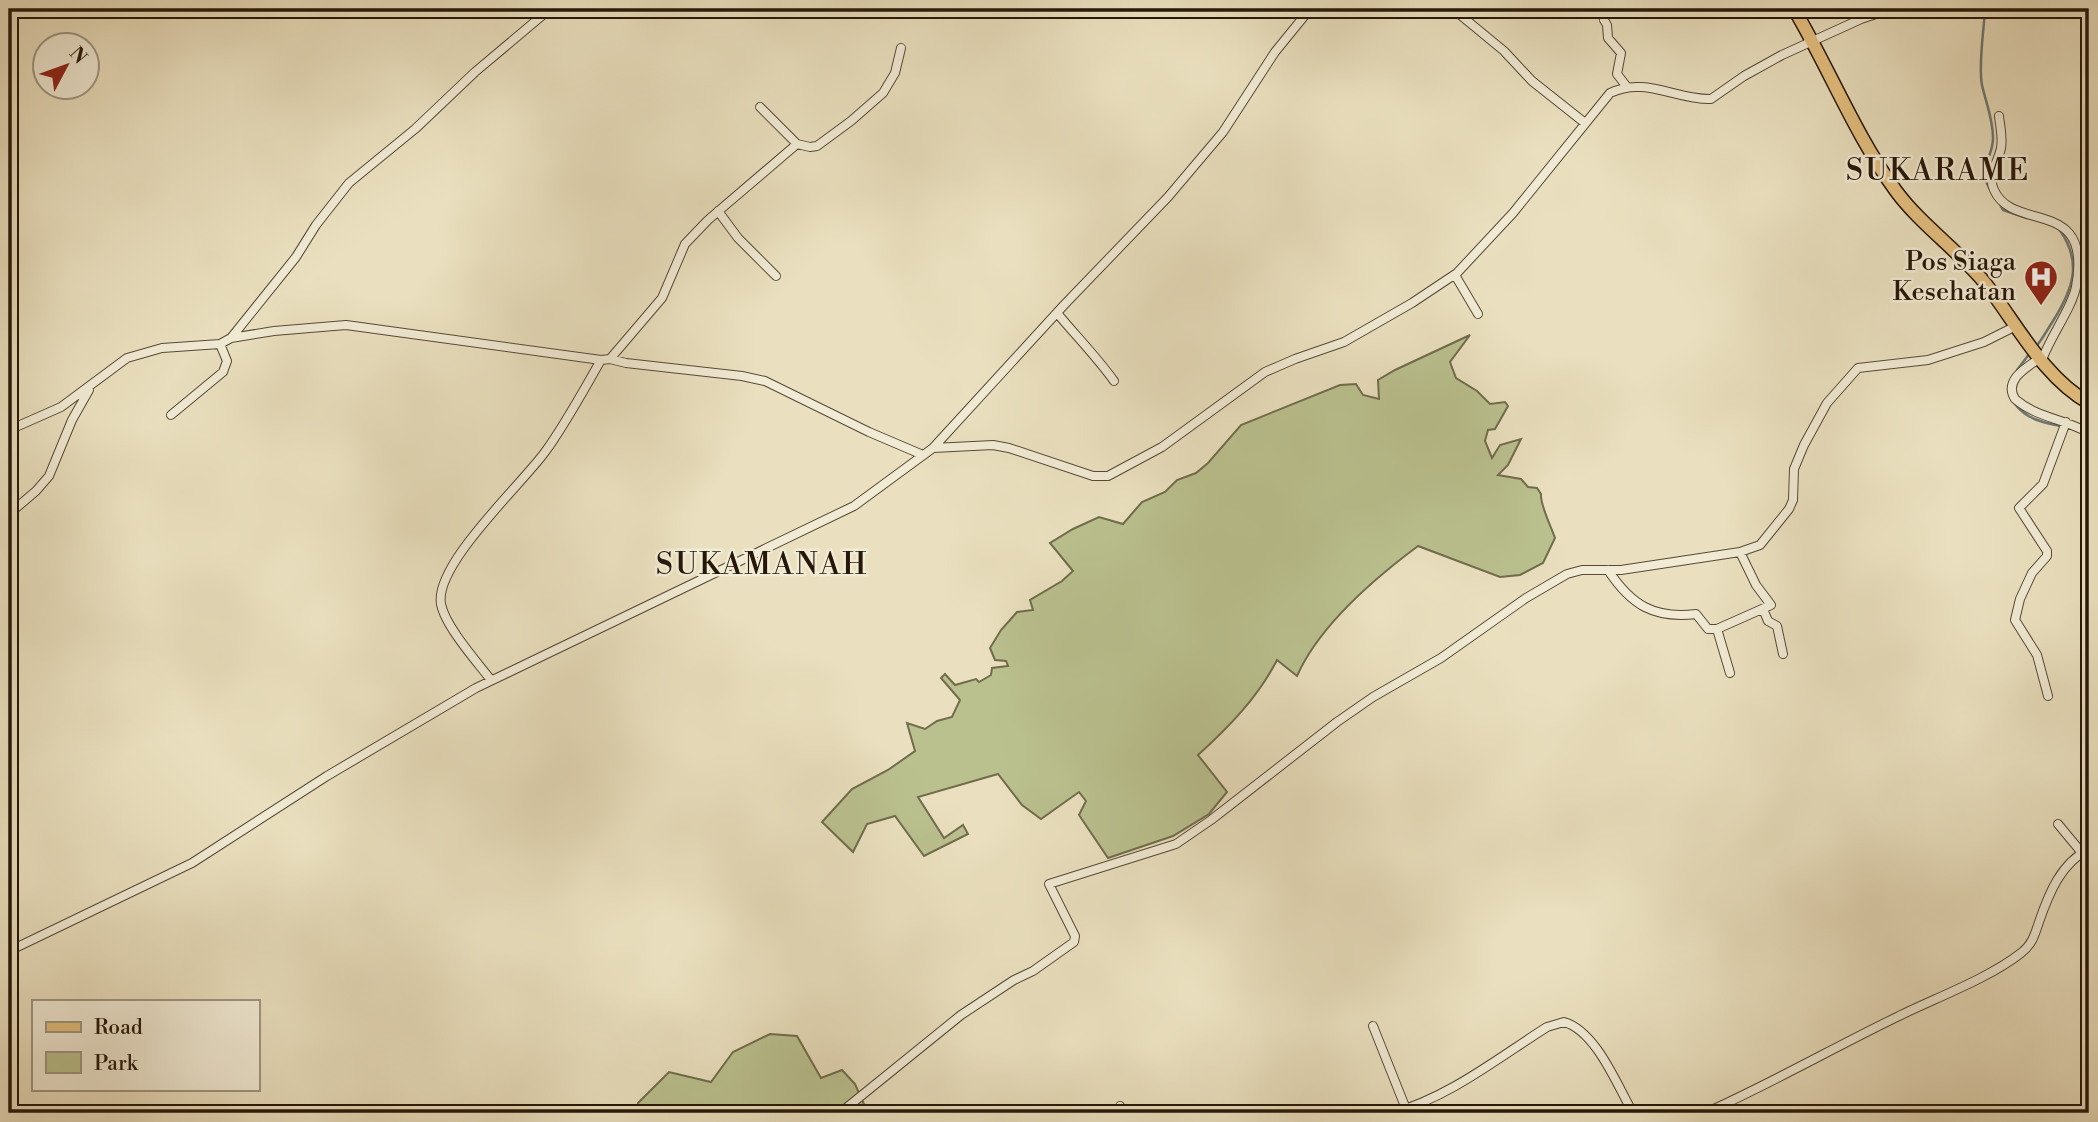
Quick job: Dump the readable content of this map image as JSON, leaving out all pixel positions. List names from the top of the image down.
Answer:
{
  "districts": ["SUKARAME", "SUKAMANAH"],
  "places": {
    "hospital": ["Pos Siaga Kesehatan"]
  },
  "legend": ["Road", "Park"],
  "north": "top right"
}
